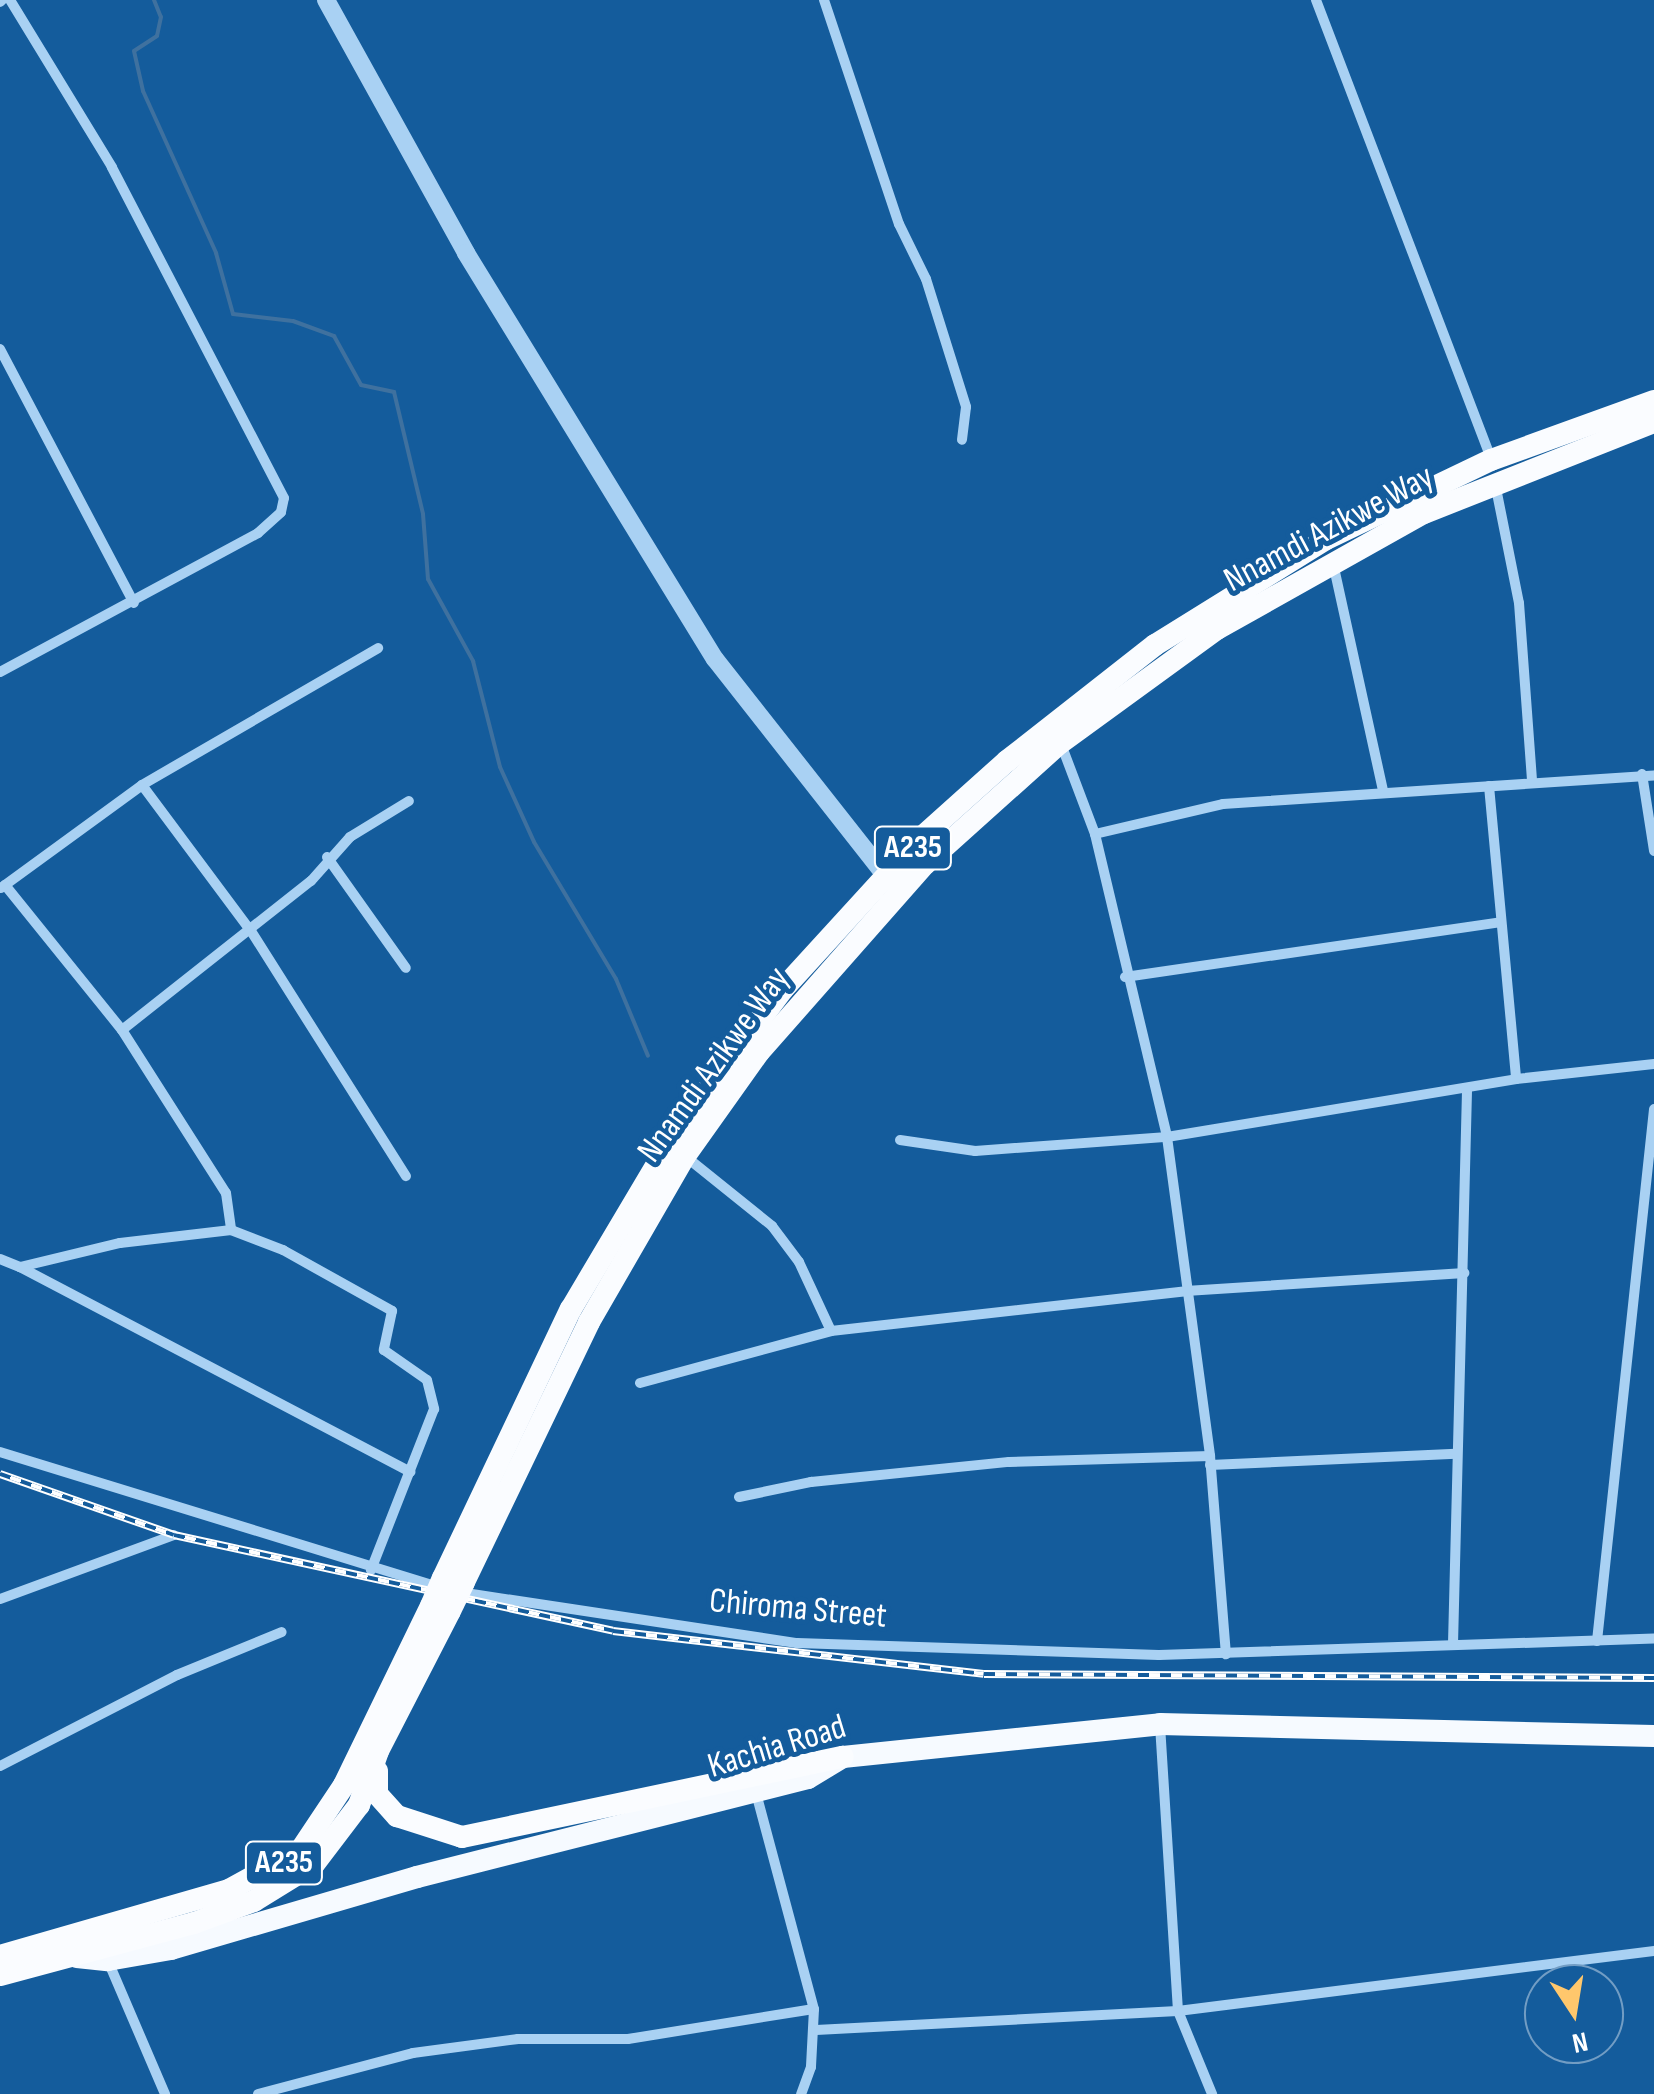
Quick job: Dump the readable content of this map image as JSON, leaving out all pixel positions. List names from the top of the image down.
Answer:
{
  "streets": {
    "highway": ["Nnamdi Azikwe Way", "A235", "Kachia Road"],
    "street": ["Chiroma Street"]
  },
  "crossings": [
    ["Nnamdi Azikwe Way", "A235"],
    ["Nnamdi Azikwe Way", "Kachia Road"]
  ],
  "north": "bottom"
}
